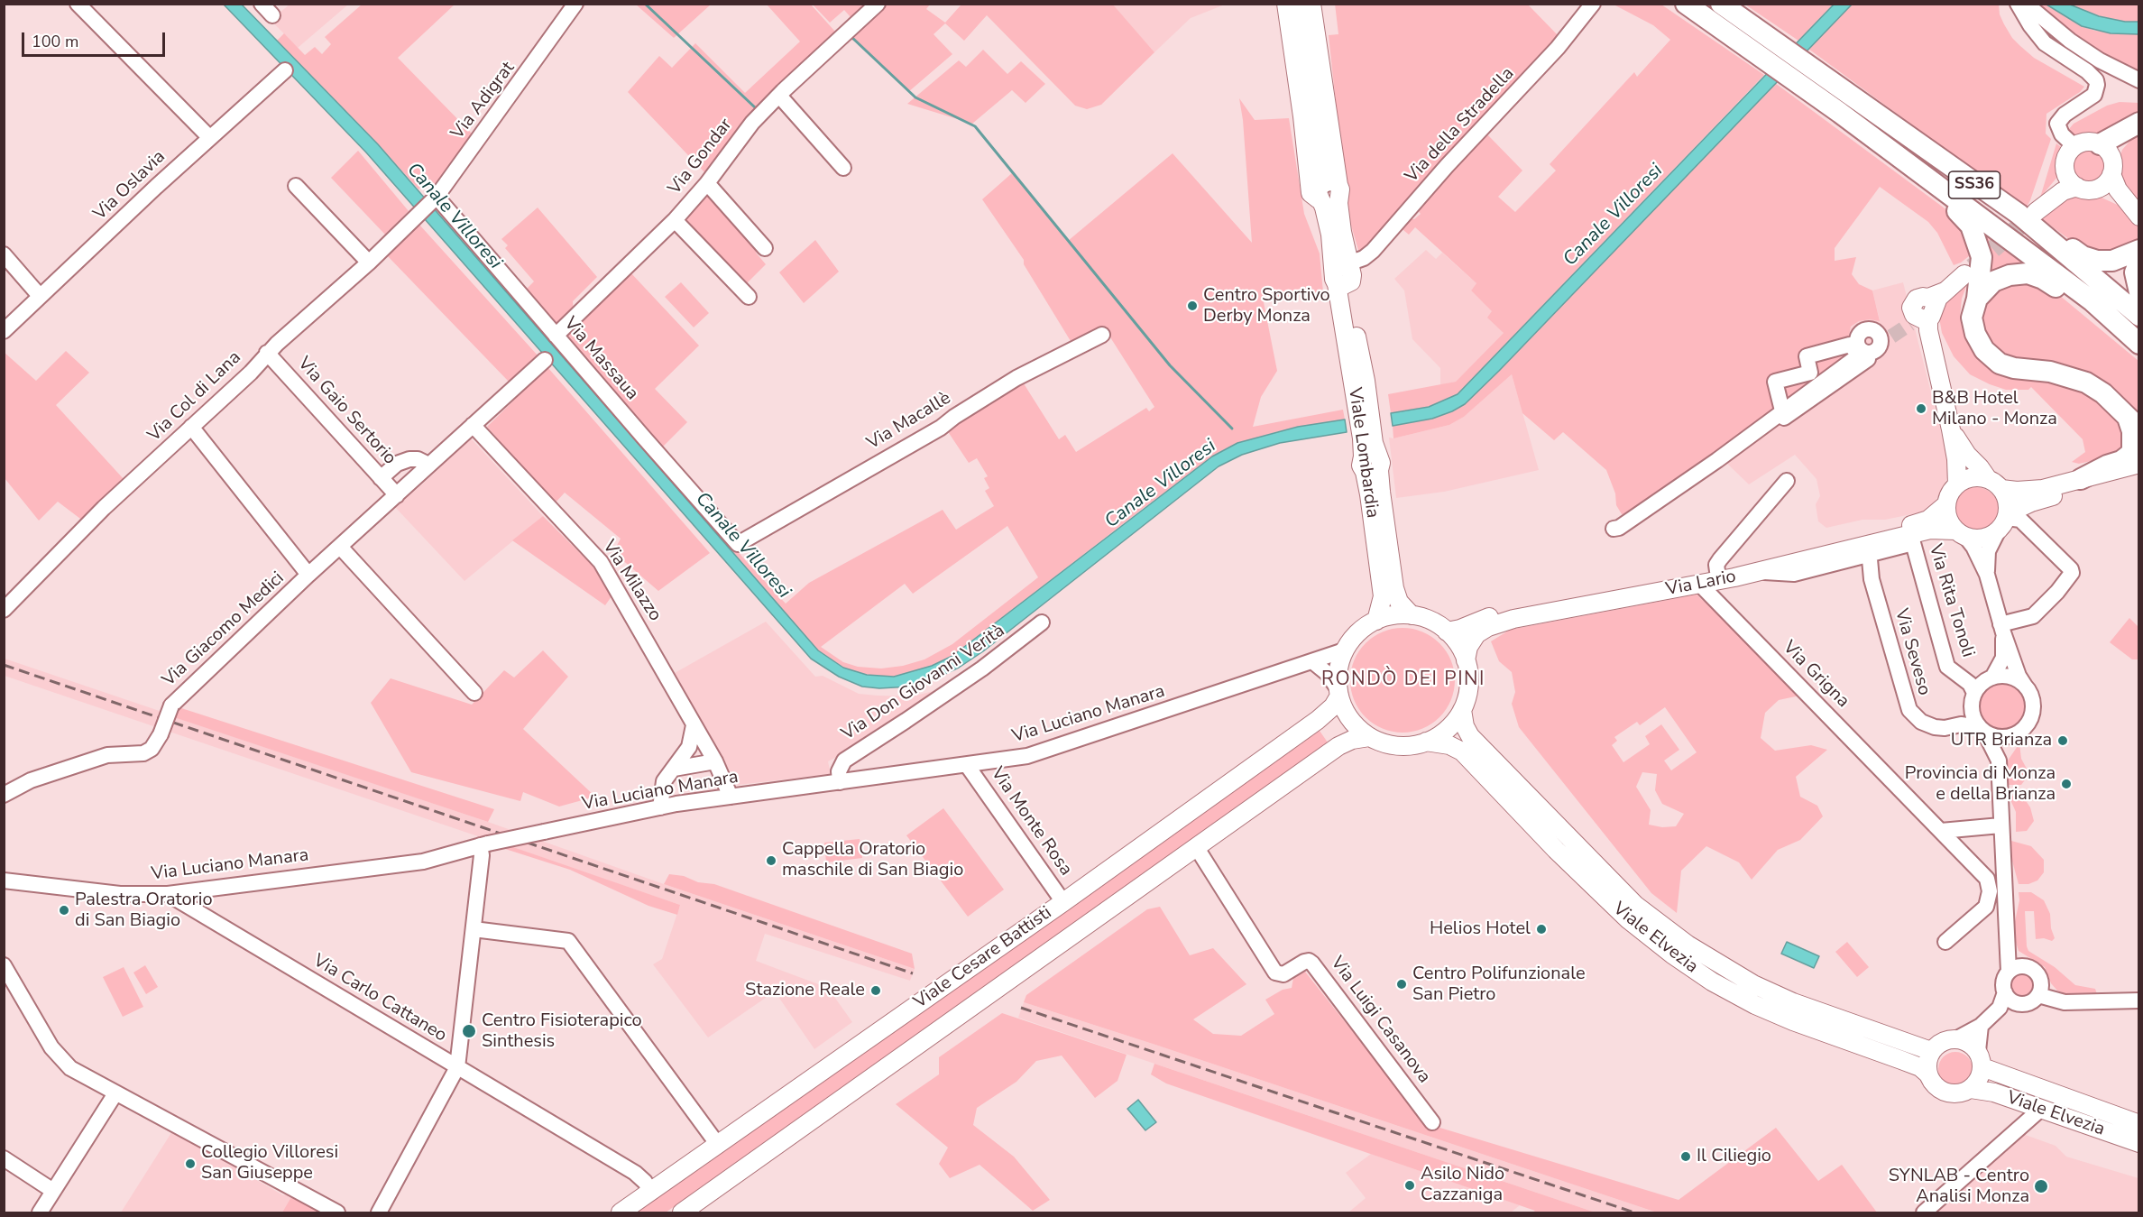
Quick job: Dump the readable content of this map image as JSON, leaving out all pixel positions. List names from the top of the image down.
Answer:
{
  "streets": {
    "highway": ["SS36"],
    "main road": [
      "Viale Lombardia",
      "Via Lario",
      "Viale Elvezia",
      "Viale Cesare Battisti"
    ],
    "street": [
      "Via Adigrat",
      "Via della Stradella",
      "Via Gondar",
      "Via Oslavia",
      "Via Massaua",
      "Via Col di Lana",
      "Via Gaio Sertorio",
      "Via Macallè",
      "Via Milazzo",
      "Via Rita Tonoli",
      "Via Giacomo Medici",
      "Via Seveso",
      "Via Grigna",
      "Via Don Giovanni Verità",
      "Via Luciano Manara",
      "Via Monte Rosa",
      "Via Carlo Cattaneo",
      "Via Luigi Casanova"
    ]
  },
  "crossings": [
    ["Via Adigrat", "Via Massaua"],
    ["Via Adigrat", "Via Col di Lana"],
    ["Via della Stradella", "Viale Lombardia"],
    ["Via Gondar", "Via Massaua"],
    ["Via Massaua", "Via Macallè"],
    ["Via Col di Lana", "Via Gaio Sertorio"],
    ["Via Gaio Sertorio", "Via Giacomo Medici"],
    ["Viale Lombardia", "Via Lario"],
    ["Viale Lombardia", "Via Luciano Manara"],
    ["Viale Lombardia", "Viale Elvezia"],
    ["Viale Lombardia", "Viale Cesare Battisti"],
    ["Via Milazzo", "Via Giacomo Medici"],
    ["Via Milazzo", "Via Luciano Manara"],
    ["Via Lario", "Via Grigna"],
    ["Via Lario", "Via Luciano Manara"],
    ["Via Lario", "Viale Elvezia"],
    ["Via Lario", "Viale Cesare Battisti"],
    ["Via Rita Tonoli", "Via Seveso"],
    ["Via Don Giovanni Verità", "Via Luciano Manara"],
    ["Via Luciano Manara", "Via Monte Rosa"],
    ["Via Luciano Manara", "Viale Elvezia"],
    ["Via Luciano Manara", "Viale Cesare Battisti"],
    ["Via Luciano Manara", "Via Carlo Cattaneo"],
    ["Via Monte Rosa", "Viale Cesare Battisti"],
    ["Viale Elvezia", "Viale Cesare Battisti"],
    ["Viale Cesare Battisti", "Via Carlo Cattaneo"],
    ["Viale Cesare Battisti", "Via Luigi Casanova"]
  ],
  "districts": ["RONDÒ DEI PINI"],
  "water": ["Canale Villoresi"],
  "places": [
    "Centro Sportivo Derby Monza",
    "B&B Hotel Milano - Monza",
    "UTR Brianza",
    "Provincia di Monza e della Brianza",
    "Cappella Oratorio maschile di San Biagio",
    "Palestra Oratorio di San Biagio",
    "Helios Hotel",
    "Centro Polifunzionale San Pietro",
    "Stazione Reale",
    "Centro Fisioterapico Sinthesis",
    "Il Ciliegio",
    "Collegio Villoresi San Giuseppe",
    "Asilo Nido Cazzaniga",
    "SYNLAB - Centro Analisi Monza"
  ],
  "scale_bar": "100 m"
}
